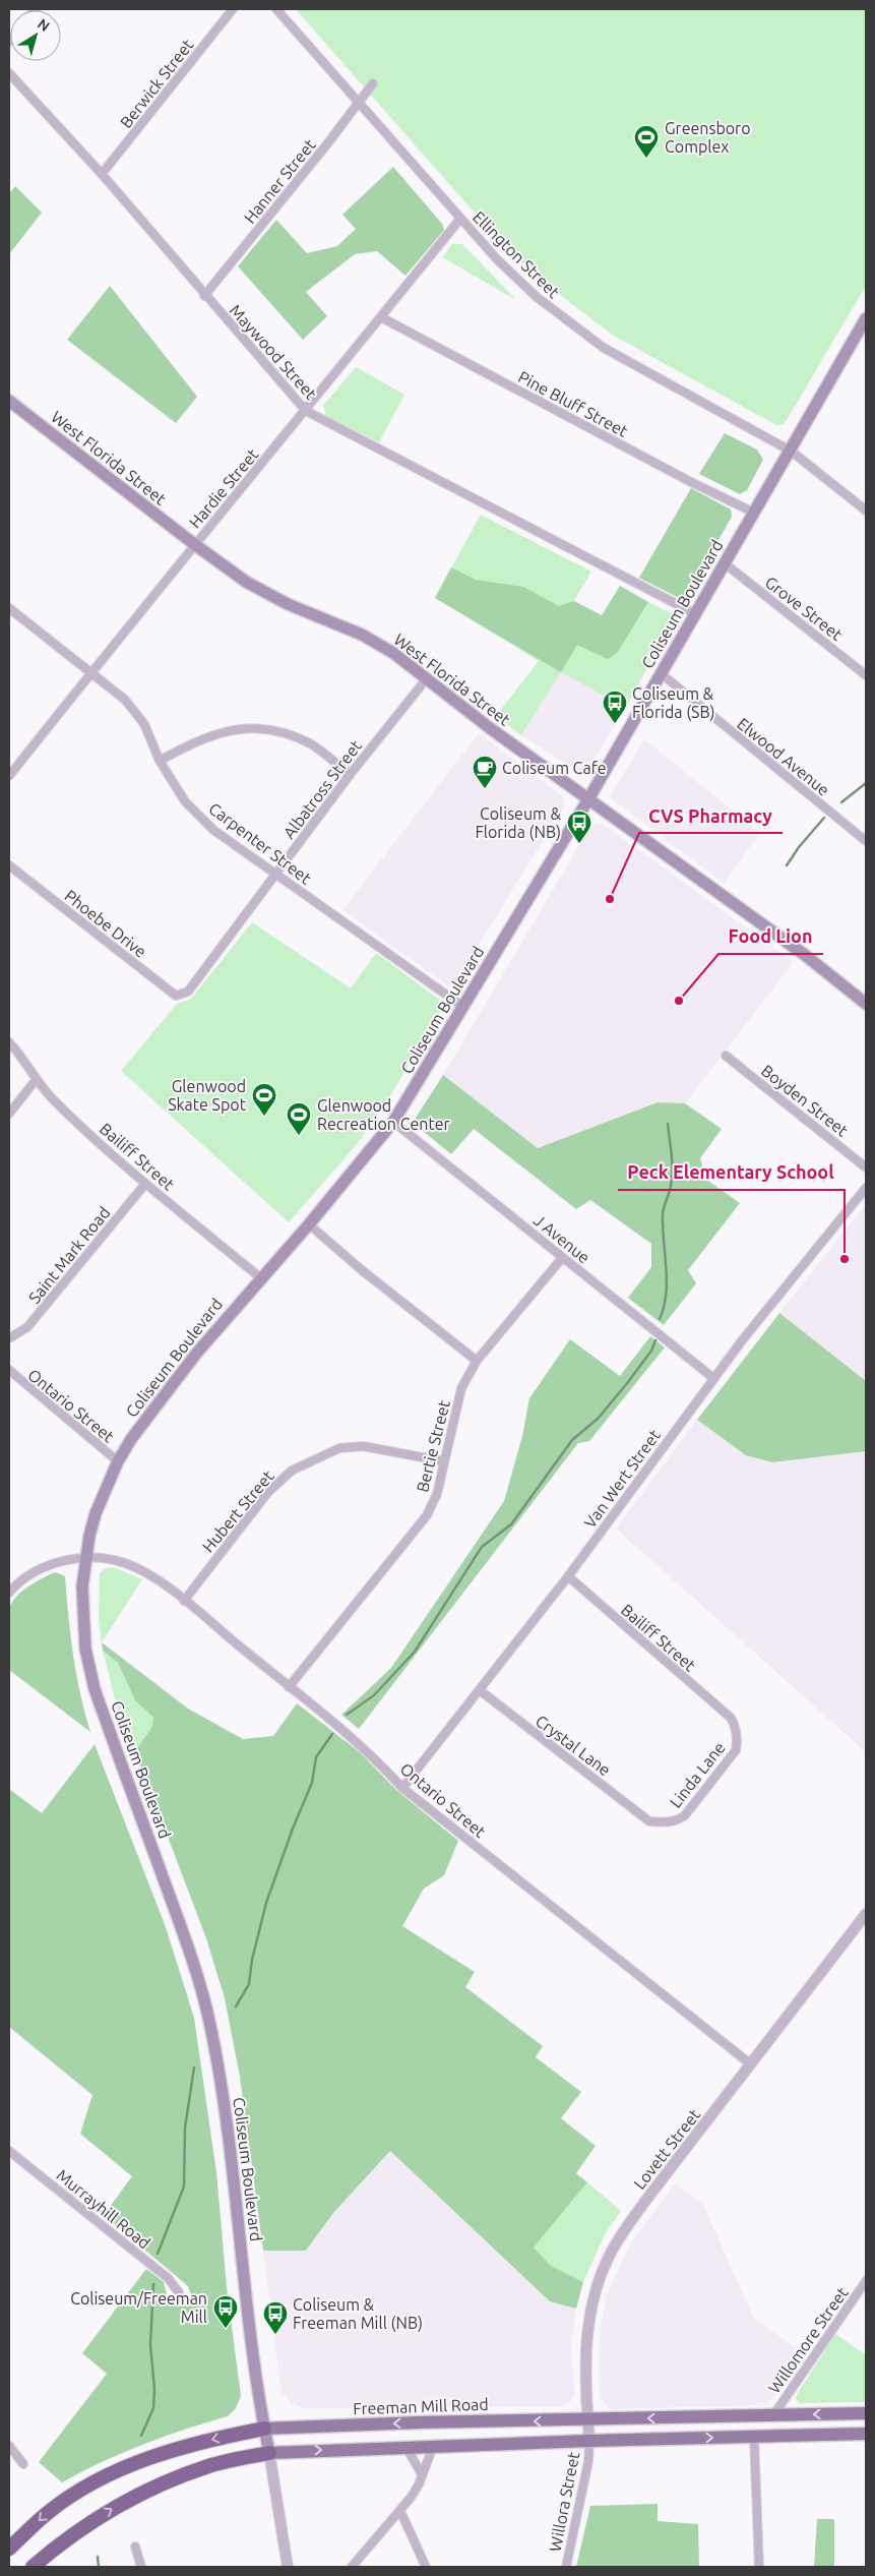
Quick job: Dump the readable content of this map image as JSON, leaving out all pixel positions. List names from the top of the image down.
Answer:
{
  "streets": {
    "highway": ["Freeman Mill Road"],
    "main road": ["West Florida Street", "Coliseum Boulevard"],
    "street": [
      "Berwick Street",
      "Hanner Street",
      "Ellington Street",
      "Maywood Street",
      "Pine Bluff Street",
      "Hardie Street",
      "Grove Street",
      "Elwood Avenue",
      "Albatross Street",
      "Carpenter Street",
      "Phoebe Drive",
      "Boyden Street",
      "Bailiff Street",
      "J Avenue",
      "Saint Mark Road",
      "Ontario Street",
      "Bertie Street",
      "Van Wert Street",
      "Hubert Street",
      "Crystal Lane",
      "Linda Lane",
      "Lovett Street",
      "Murrayhill Road",
      "Willomore Street",
      "Willora Street"
    ]
  },
  "crossings": [
    ["Berwick Street", "Maywood Street"],
    ["Hanner Street", "Ellington Street"],
    ["Hanner Street", "Maywood Street"],
    ["Ellington Street", "Hardie Street"],
    ["Ellington Street", "Coliseum Boulevard"],
    ["Maywood Street", "Hardie Street"],
    ["Maywood Street", "Coliseum Boulevard"],
    ["Pine Bluff Street", "Hardie Street"],
    ["Pine Bluff Street", "Coliseum Boulevard"],
    ["West Florida Street", "Hardie Street"],
    ["West Florida Street", "Coliseum Boulevard"],
    ["West Florida Street", "Albatross Street"],
    ["Hardie Street", "Carpenter Street"],
    ["Coliseum Boulevard", "Grove Street"],
    ["Coliseum Boulevard", "Elwood Avenue"],
    ["Coliseum Boulevard", "Carpenter Street"],
    ["Coliseum Boulevard", "Bailiff Street"],
    ["Coliseum Boulevard", "J Avenue"],
    ["Coliseum Boulevard", "Ontario Street"],
    ["Coliseum Boulevard", "Freeman Mill Road"],
    ["Albatross Street", "Carpenter Street"],
    ["Albatross Street", "Phoebe Drive"],
    ["Bailiff Street", "Saint Mark Road"],
    ["Bailiff Street", "Van Wert Street"],
    ["Bailiff Street", "Linda Lane"],
    ["J Avenue", "Bertie Street"],
    ["J Avenue", "Van Wert Street"],
    ["Ontario Street", "Bertie Street"],
    ["Ontario Street", "Van Wert Street"],
    ["Ontario Street", "Hubert Street"],
    ["Ontario Street", "Lovett Street"],
    ["Bertie Street", "Hubert Street"],
    ["Van Wert Street", "Crystal Lane"],
    ["Crystal Lane", "Linda Lane"],
    ["Lovett Street", "Freeman Mill Road"],
    ["Lovett Street", "Willora Street"],
    ["Willomore Street", "Freeman Mill Road"]
  ],
  "places": {
    "sports": ["Greensboro Complex", "Glenwood Skate Spot", "Glenwood Recreation Center"],
    "bus stop": [
      "Coliseum & Florida (SB)",
      "Coliseum & Florida (NB)",
      "Coliseum/Freeman Mill",
      "Coliseum & Freeman Mill (NB)"
    ],
    "cafe": ["Coliseum Cafe"],
    "other": ["CVS Pharmacy", "Food Lion", "Peck Elementary School"]
  },
  "north": "top right"
}
